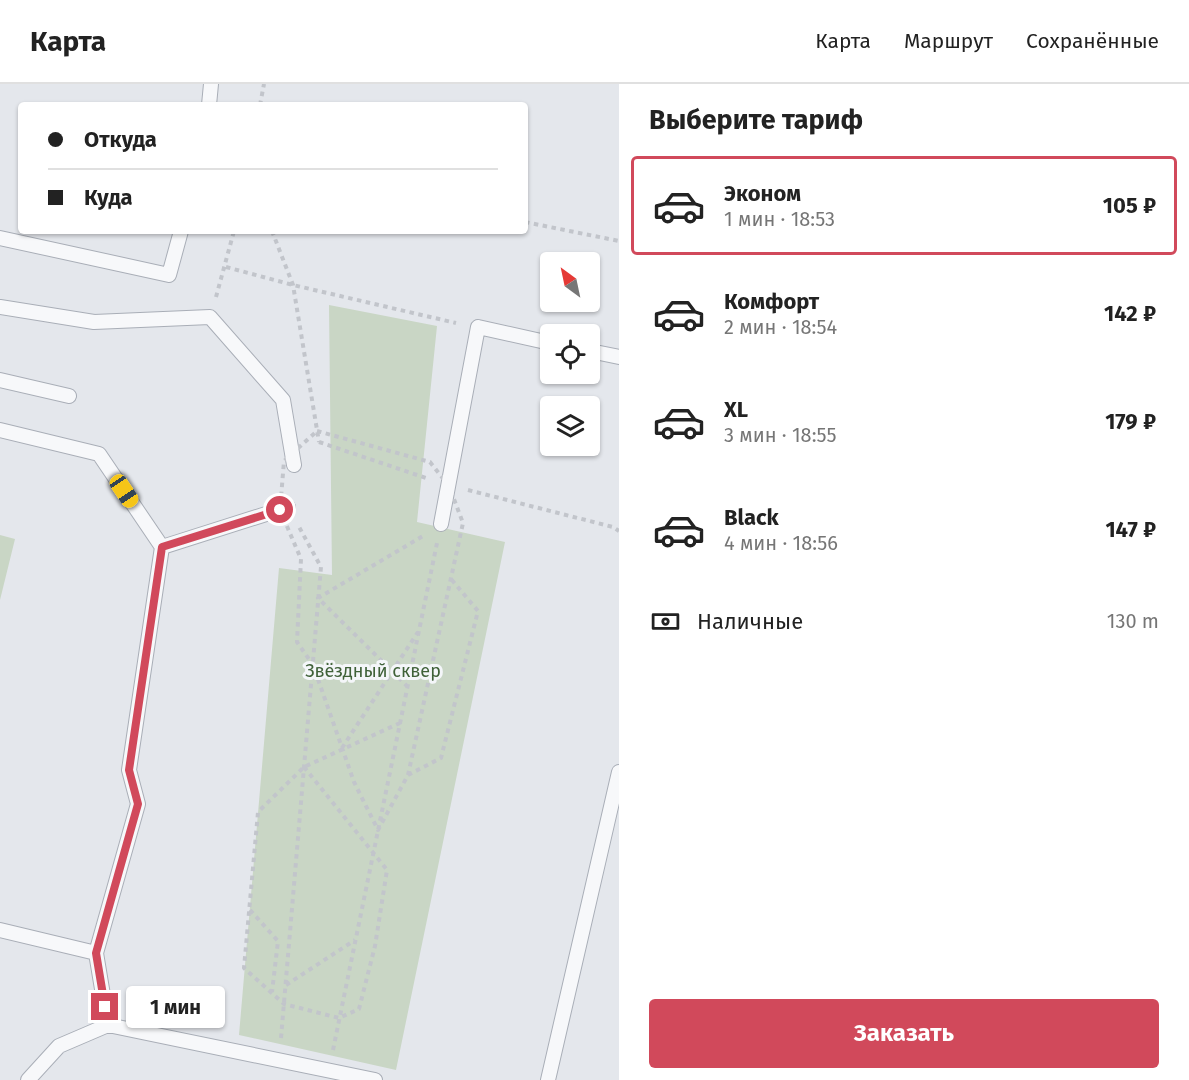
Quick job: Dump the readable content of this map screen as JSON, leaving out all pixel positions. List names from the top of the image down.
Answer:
{
  "parks": ["Звёздный сквер"],
  "north": "top left",
  "page": {
    "header": "Карта",
    "nav": ["Карта", "Маршрут", "Сохранённые"],
    "heading": "Выберите тариф",
    "banner": ["Откуда", "Куда"],
    "list": [
      {
        "name": "Эконом",
        "note": "1 мин · 18:53",
        "value": "105 ₽"
      },
      {
        "name": "Комфорт",
        "note": "2 мин · 18:54",
        "value": "142 ₽"
      },
      {
        "name": "XL",
        "note": "3 мин · 18:55",
        "value": "179 ₽"
      },
      {
        "name": "Black",
        "note": "4 мин · 18:56",
        "value": "147 ₽"
      }
    ],
    "pay": ["Наличные", "130 m"],
    "bubble": "1 мин",
    "buttons": "Заказать"
  }
}
